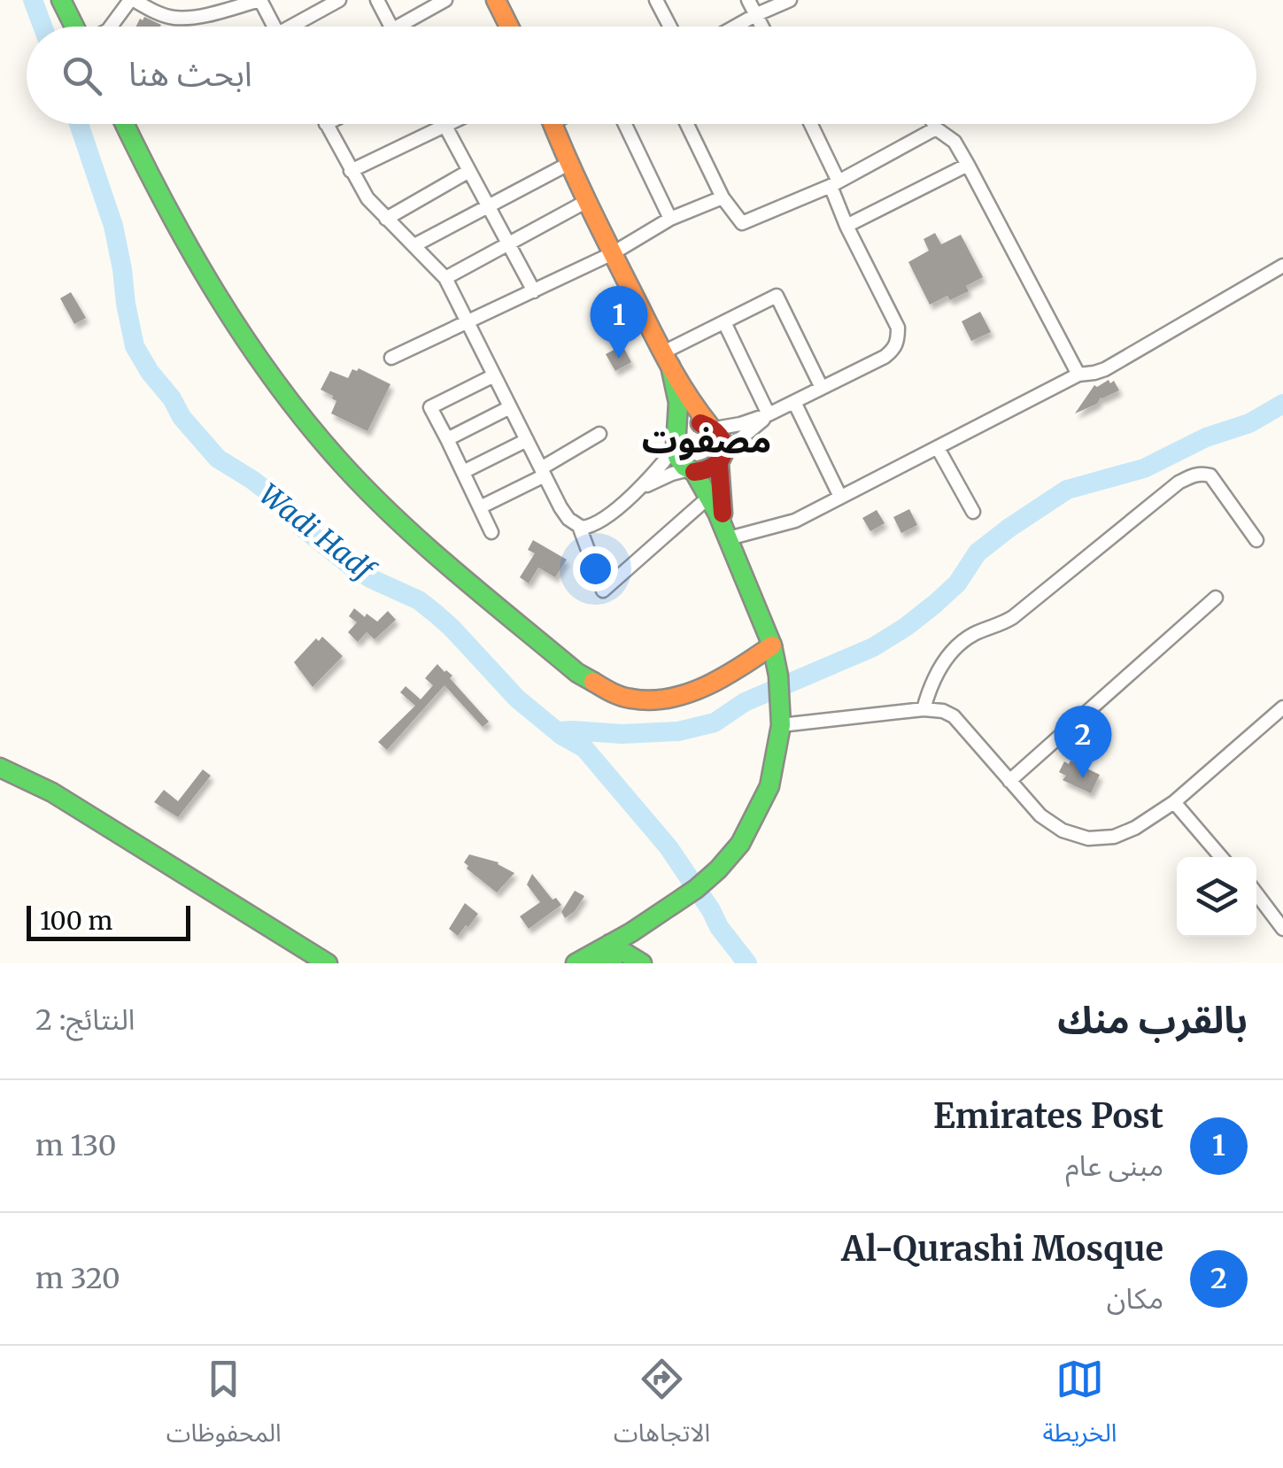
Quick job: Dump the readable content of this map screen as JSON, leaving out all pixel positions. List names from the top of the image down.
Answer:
{
  "districts": ["مصفوت"],
  "water": ["Wadi Hadf"],
  "scale_bar": "100 m",
  "page": {
    "search": "ابحث هنا",
    "pins": ["1", "2"],
    "scale": "100 m",
    "heading": ["بالقرب منك", "النتائج: 2"],
    "list": [
      {
        "mark": "1",
        "name": "Emirates Post",
        "note": "مبنى عام",
        "value": "130 m"
      },
      {
        "mark": "2",
        "name": "Al-Qurashi Mosque",
        "note": "مكان",
        "value": "320 m"
      }
    ],
    "nav": ["الخريطة", "الاتجاهات", "المحفوظات"]
  }
}
